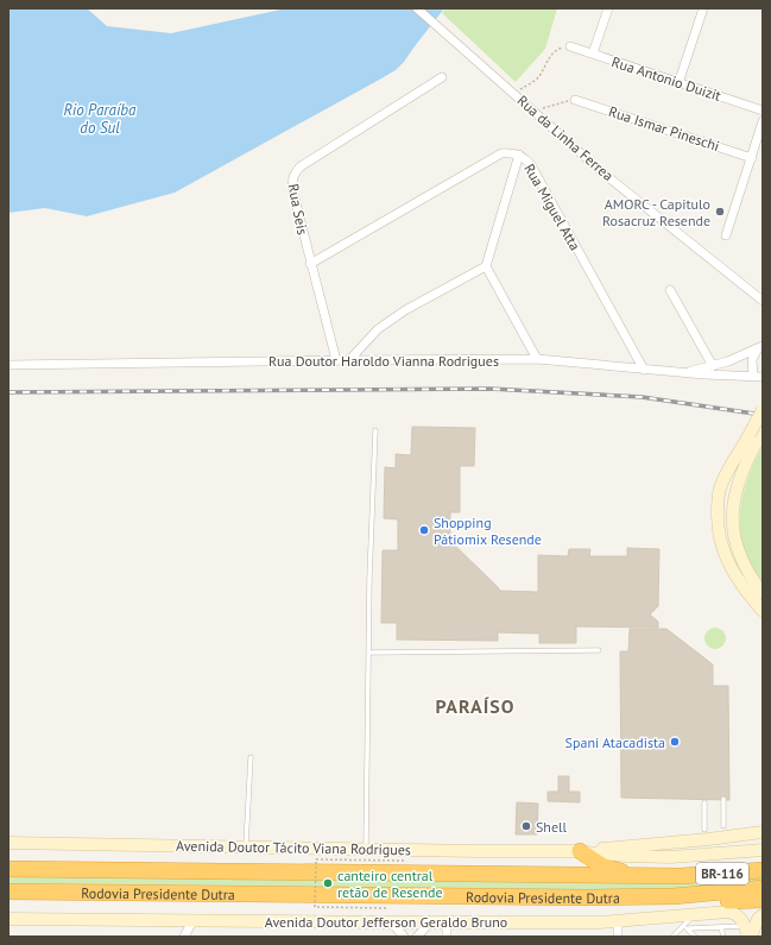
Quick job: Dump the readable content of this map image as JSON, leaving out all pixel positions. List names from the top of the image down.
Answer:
{
  "streets": {
    "highway": ["BR-116", "Rodovia Presidente Dutra"],
    "main road": ["Avenida Doutor Tácito Viana Rodrigues", "Avenida Doutor Jefferson Geraldo Bruno"],
    "street": [
      "Rua Antonio Duizit",
      "Rua Ismar Pineschi",
      "Rua da Linha Ferrea",
      "Rua Miguel Atta",
      "Rua Seis",
      "Rua Doutor Haroldo Vianna Rodrigues"
    ]
  },
  "crossings": [
    ["Rua Miguel Atta", "Rua Seis"],
    ["Rua Miguel Atta", "Rua Doutor Haroldo Vianna Rodrigues"],
    ["Rua Seis", "Rua Doutor Haroldo Vianna Rodrigues"]
  ],
  "districts": ["PARAÍSO"],
  "water": ["Rio Paraíba do Sul"],
  "places": [
    "AMORC - Capitulo Rosacruz Resende",
    "Shopping Pátiomix Resende",
    "Spani Atacadista",
    "Shell",
    "canteiro central retão de Resende"
  ]
}
